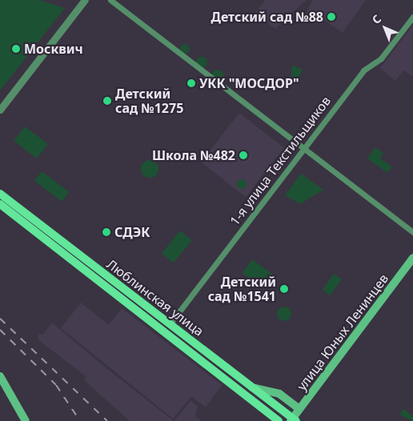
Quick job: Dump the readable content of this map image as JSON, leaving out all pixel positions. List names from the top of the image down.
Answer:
{
  "streets": {
    "main road": ["Люблинская улица", "улица Юных Ленинцев"],
    "street": ["1-я улица Текстильщиков"]
  },
  "crossings": [
    ["1-я улица Текстильщиков", "Люблинская улица"],
    ["Люблинская улица", "улица Юных Ленинцев"]
  ],
  "places": [
    "Детский сад №88",
    "Москвич",
    "УКК \"МОСДОР\"",
    "Детский сад №1275",
    "Школа №482",
    "СДЭК",
    "Детский сад №1541"
  ],
  "north": "top left"
}
